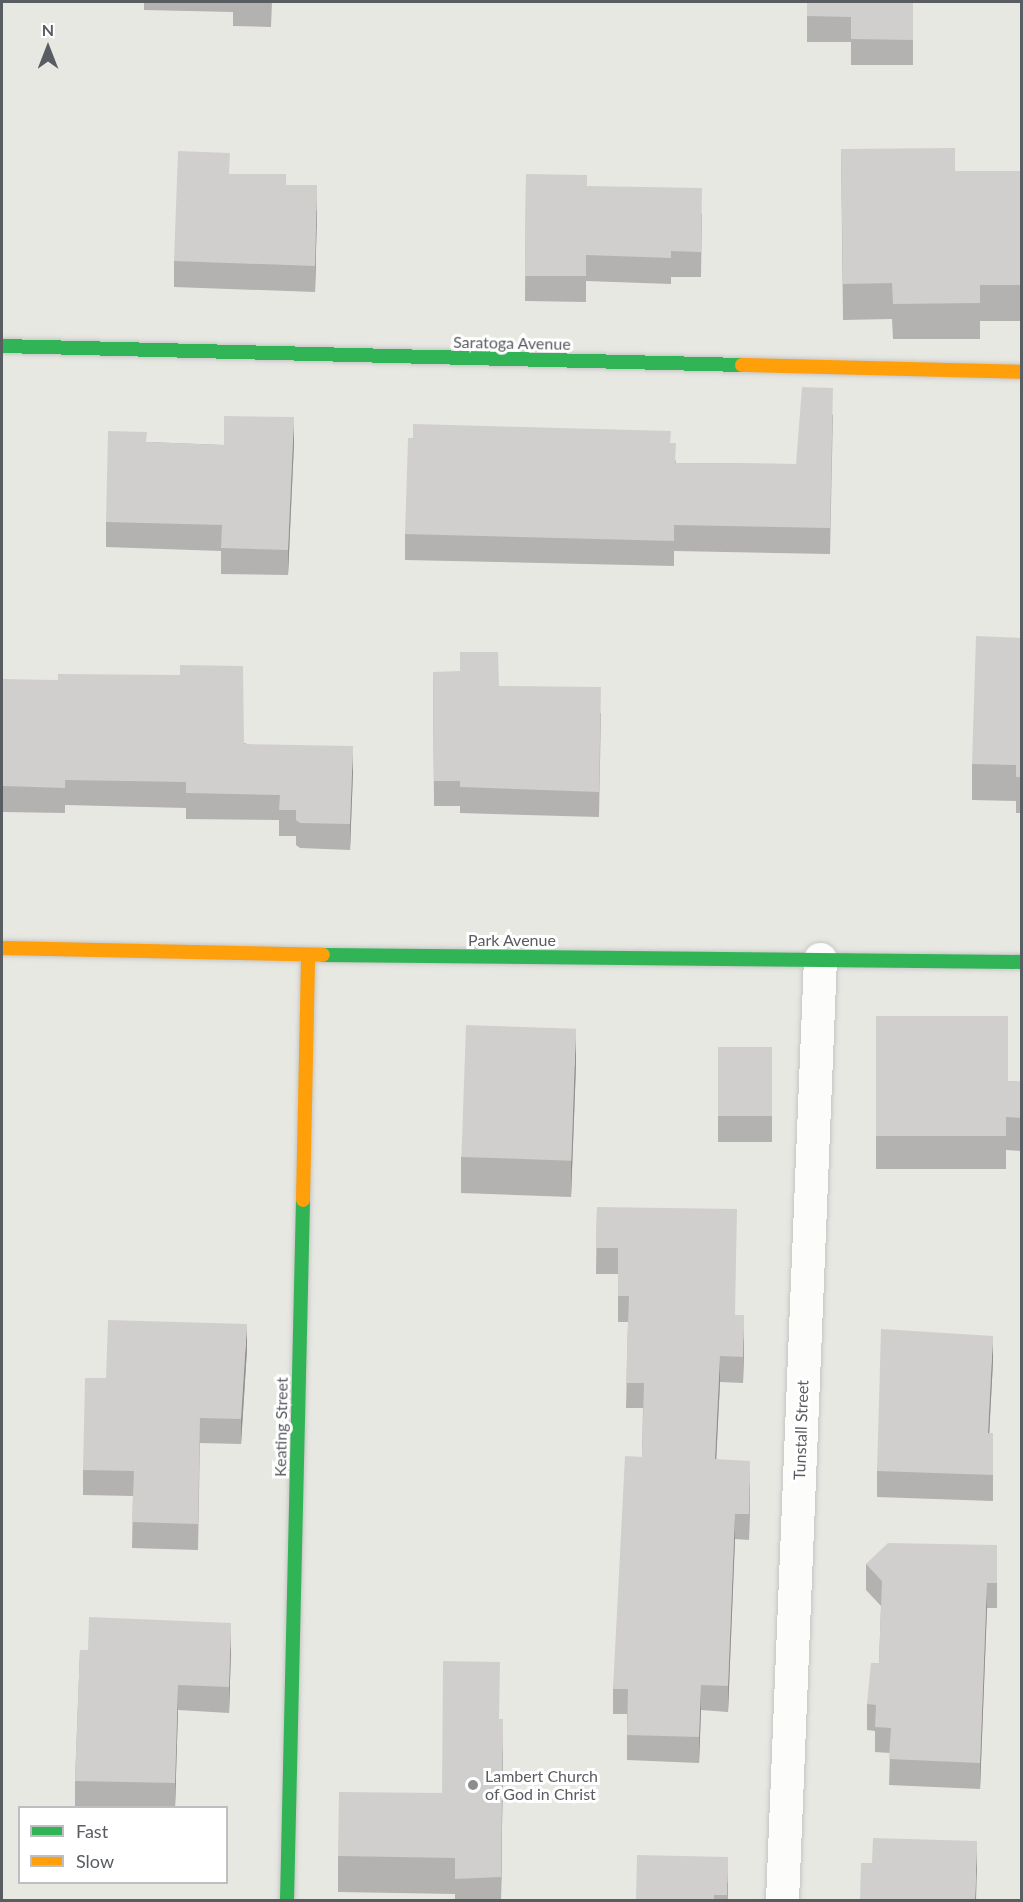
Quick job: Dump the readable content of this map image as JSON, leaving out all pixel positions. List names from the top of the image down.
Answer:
{
  "streets": {
    "street": [
      "Saratoga Avenue",
      "Park Avenue",
      "Keating Street",
      "Tunstall Street"
    ]
  },
  "crossings": [
    ["Park Avenue", "Keating Street"],
    ["Park Avenue", "Tunstall Street"]
  ],
  "places": ["Lambert Church of God in Christ"],
  "legend": ["Fast", "Slow"],
  "north": "top"
}
